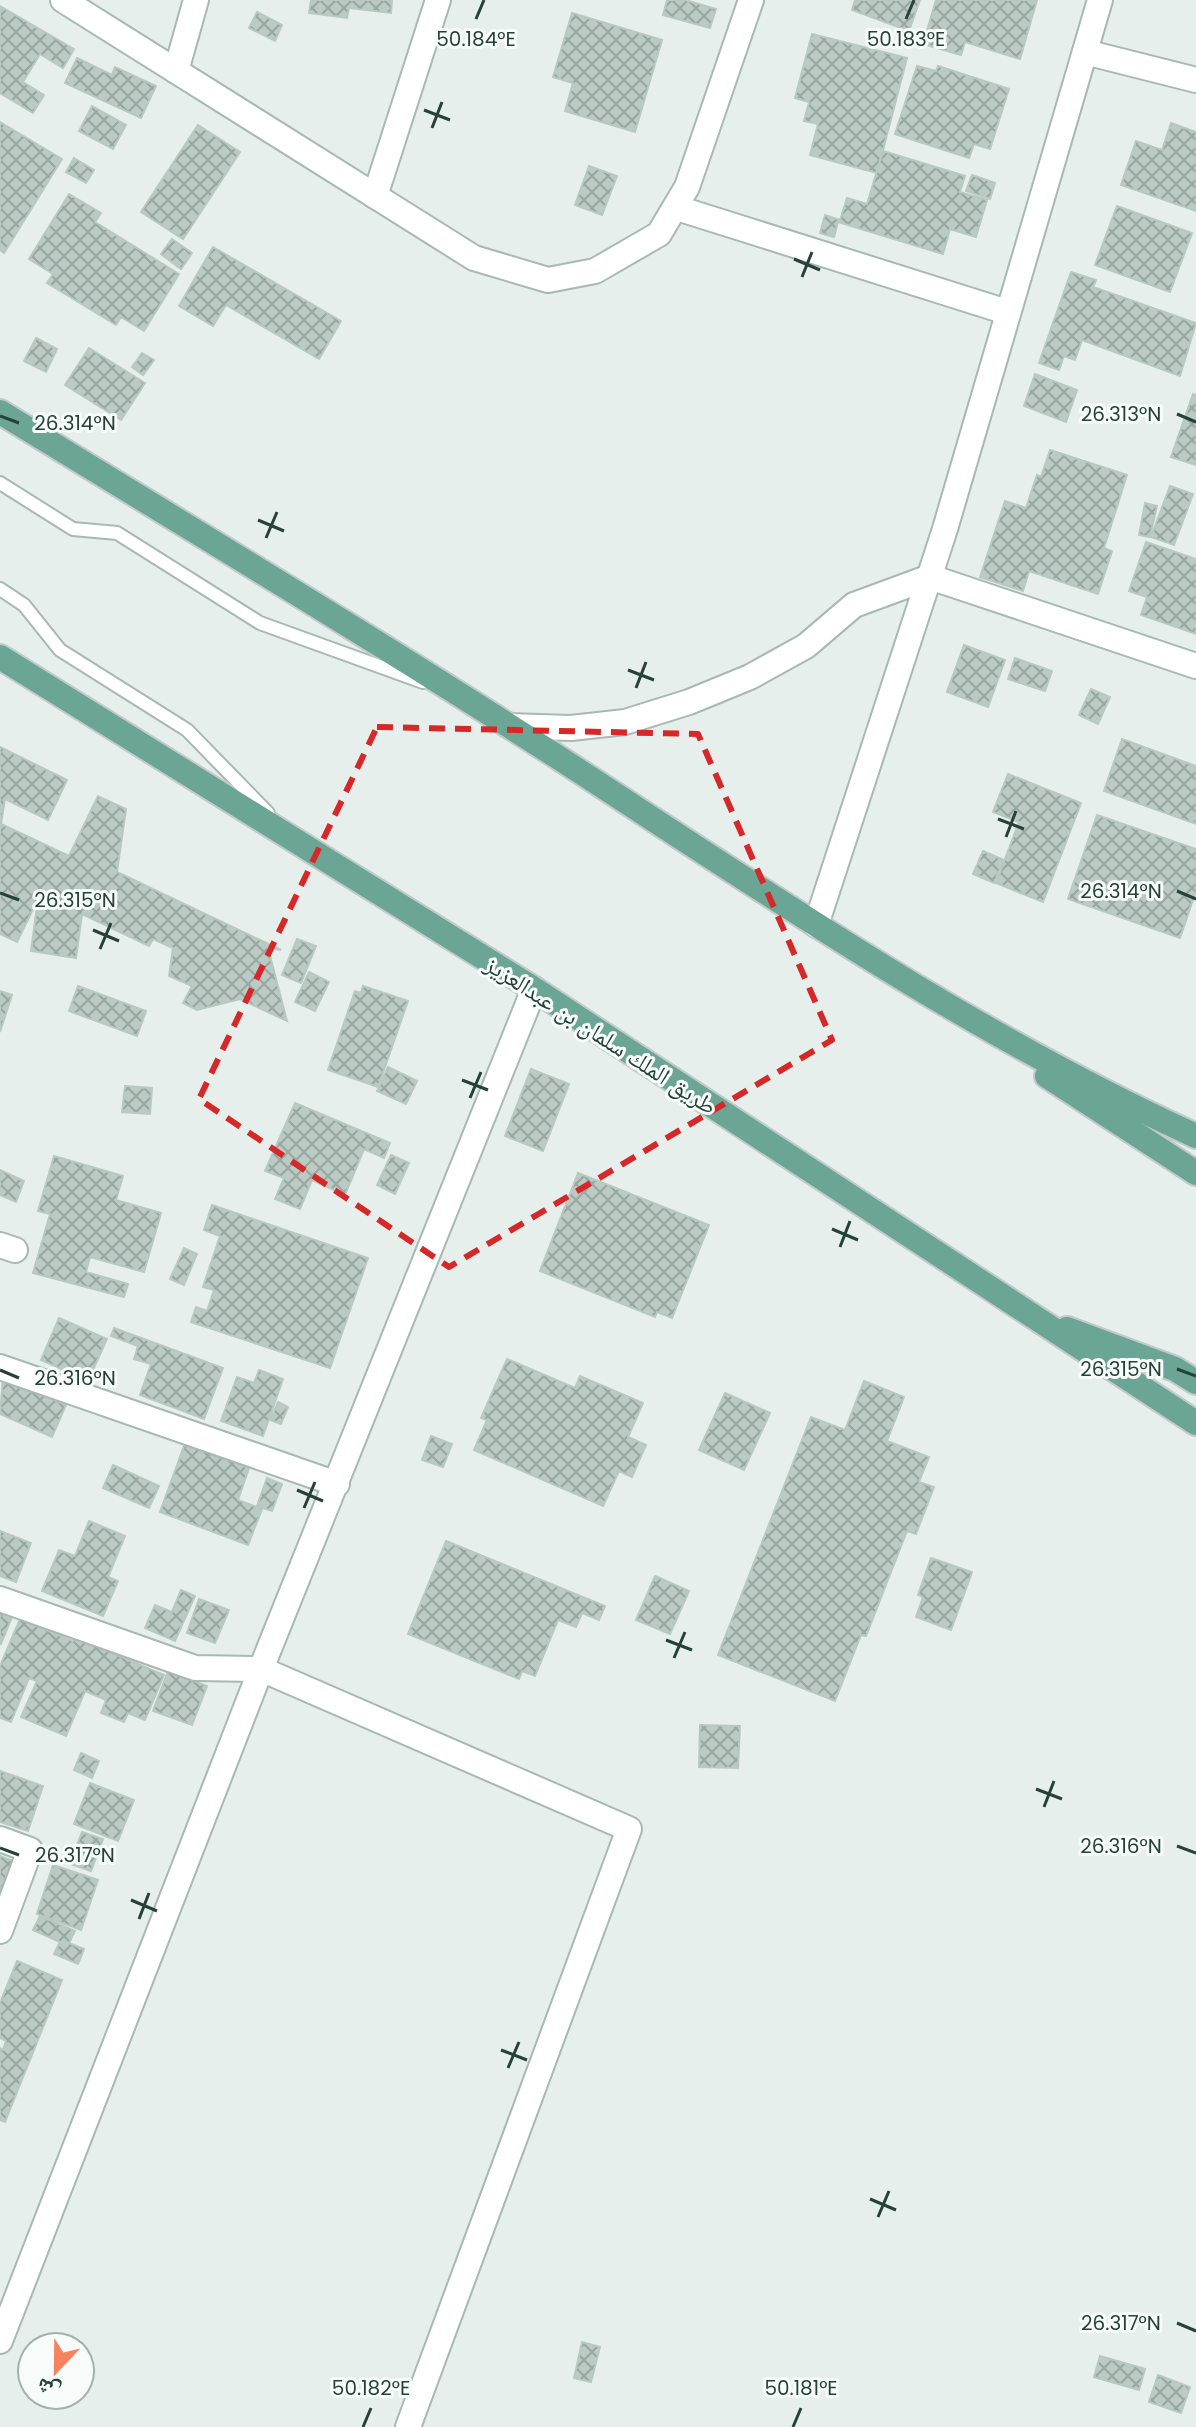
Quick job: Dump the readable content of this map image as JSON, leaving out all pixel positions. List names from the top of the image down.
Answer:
{
  "streets": {
    "main road": ["طريق الملك سلمان بن عبدالعزيز"]
  },
  "north": "bottom",
  "coordinates": [
    "50.184°E",
    "50.183°E",
    "26.313°N",
    "26.314°N",
    "26.315°N",
    "26.316°N",
    "26.317°N",
    "50.182°E",
    "50.181°E"
  ]
}
